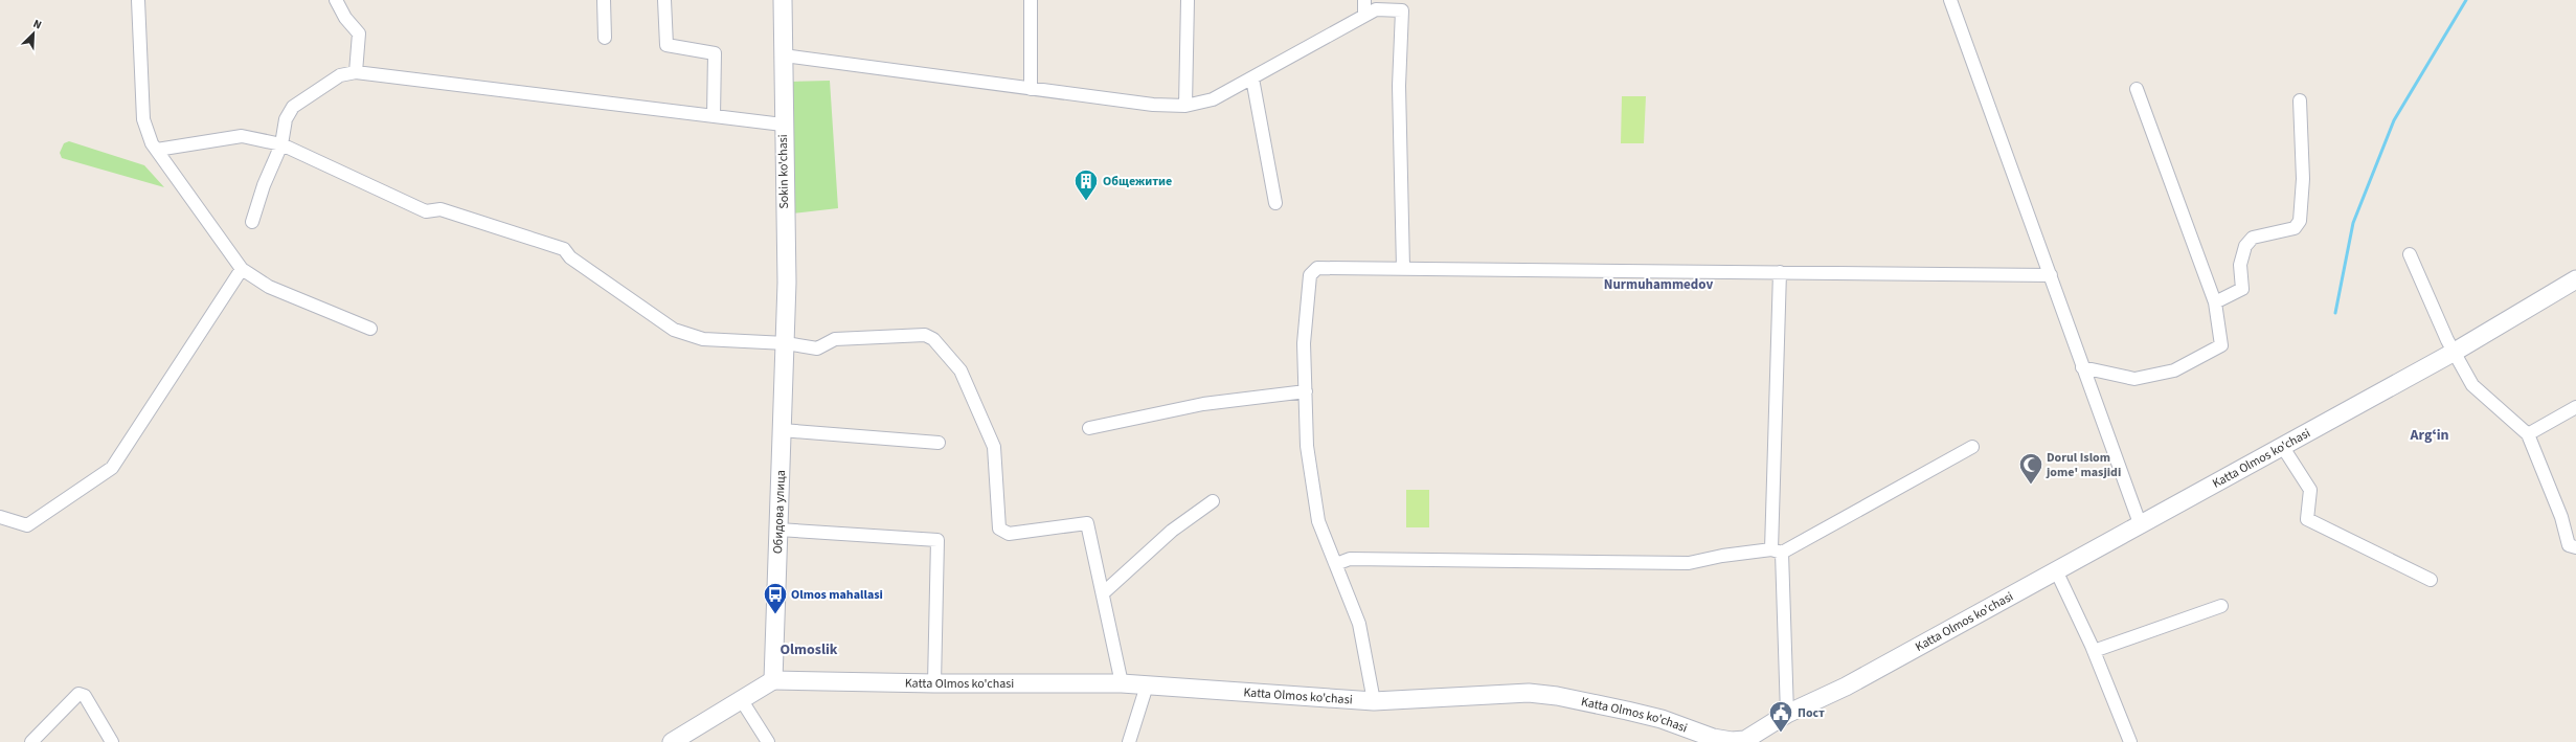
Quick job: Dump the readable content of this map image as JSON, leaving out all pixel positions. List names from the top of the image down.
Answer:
{
  "streets": {
    "street": ["Sokin ko'chasi", "Katta Olmos ko'chasi", "Обидова улица"]
  },
  "crossings": [
    ["Sokin ko'chasi", "Обидова улица"],
    ["Katta Olmos ko'chasi", "Обидова улица"]
  ],
  "districts": ["Nurmuhammedov", "Argʻin", "Olmoslik"],
  "places": {
    "building": ["Общежитие"],
    "mosque": ["Dorul Islom jome' masjidi"],
    "bus stop": ["Olmos mahallasi"],
    "public building": ["Пост"]
  },
  "north": "top right"
}
